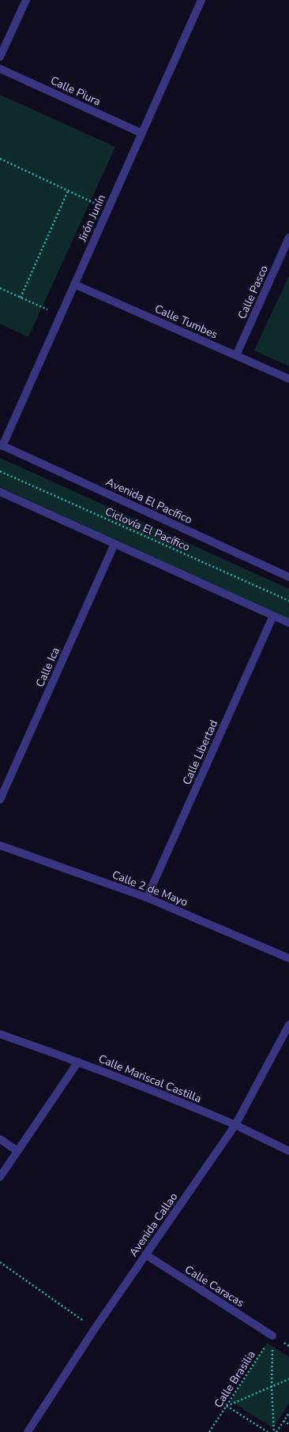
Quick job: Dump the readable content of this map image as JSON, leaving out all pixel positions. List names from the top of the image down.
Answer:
{
  "streets": {
    "street": [
      "Calle Piura",
      "Jirón Junín",
      "Calle Pasco",
      "Calle Tumbes",
      "Avenida El Pacífico",
      "Calle Ica",
      "Calle Libertad",
      "Calle 2 de Mayo",
      "Calle Mariscal Castilla",
      "Avenida Callao",
      "Calle Caracas"
    ],
    "path": ["Ciclovía El Pacífico", "Calle Brasilia"]
  },
  "crossings": [
    ["Calle Piura", "Jirón Junín"],
    ["Jirón Junín", "Calle Tumbes"],
    ["Jirón Junín", "Avenida El Pacífico"],
    ["Calle Pasco", "Calle Tumbes"],
    ["Calle Libertad", "Calle 2 de Mayo"],
    ["Calle Mariscal Castilla", "Avenida Callao"],
    ["Avenida Callao", "Calle Caracas"],
    ["Calle Caracas", "Calle Brasilia"]
  ]
}
